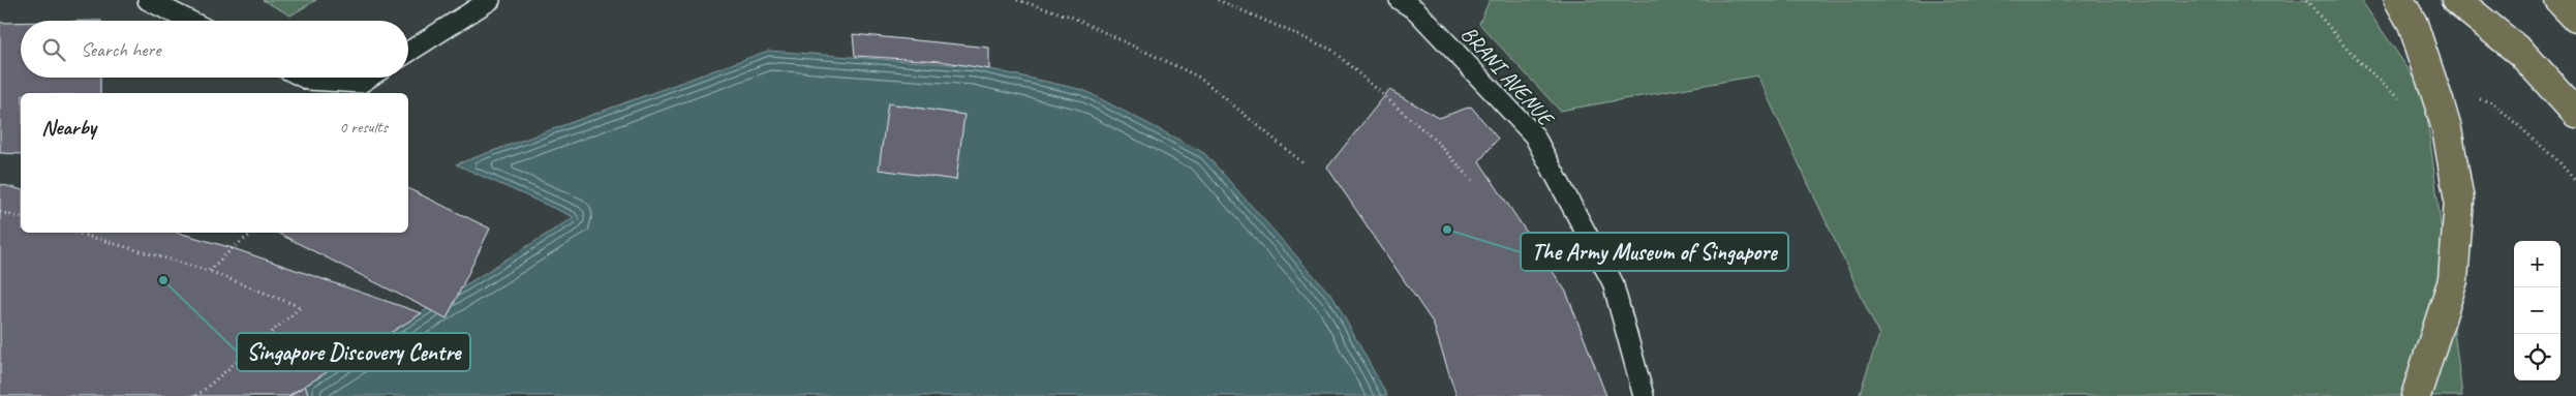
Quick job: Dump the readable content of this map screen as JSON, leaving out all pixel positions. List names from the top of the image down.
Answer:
{
  "streets": {
    "lane": ["BRANI AVENUE"]
  },
  "places": ["The Army Museum of Singapore", "Singapore Discovery Centre"],
  "page": {
    "search": "Search here",
    "heading": ["Nearby", "0 results"],
    "map_buttons": ["+", "−"]
  }
}
